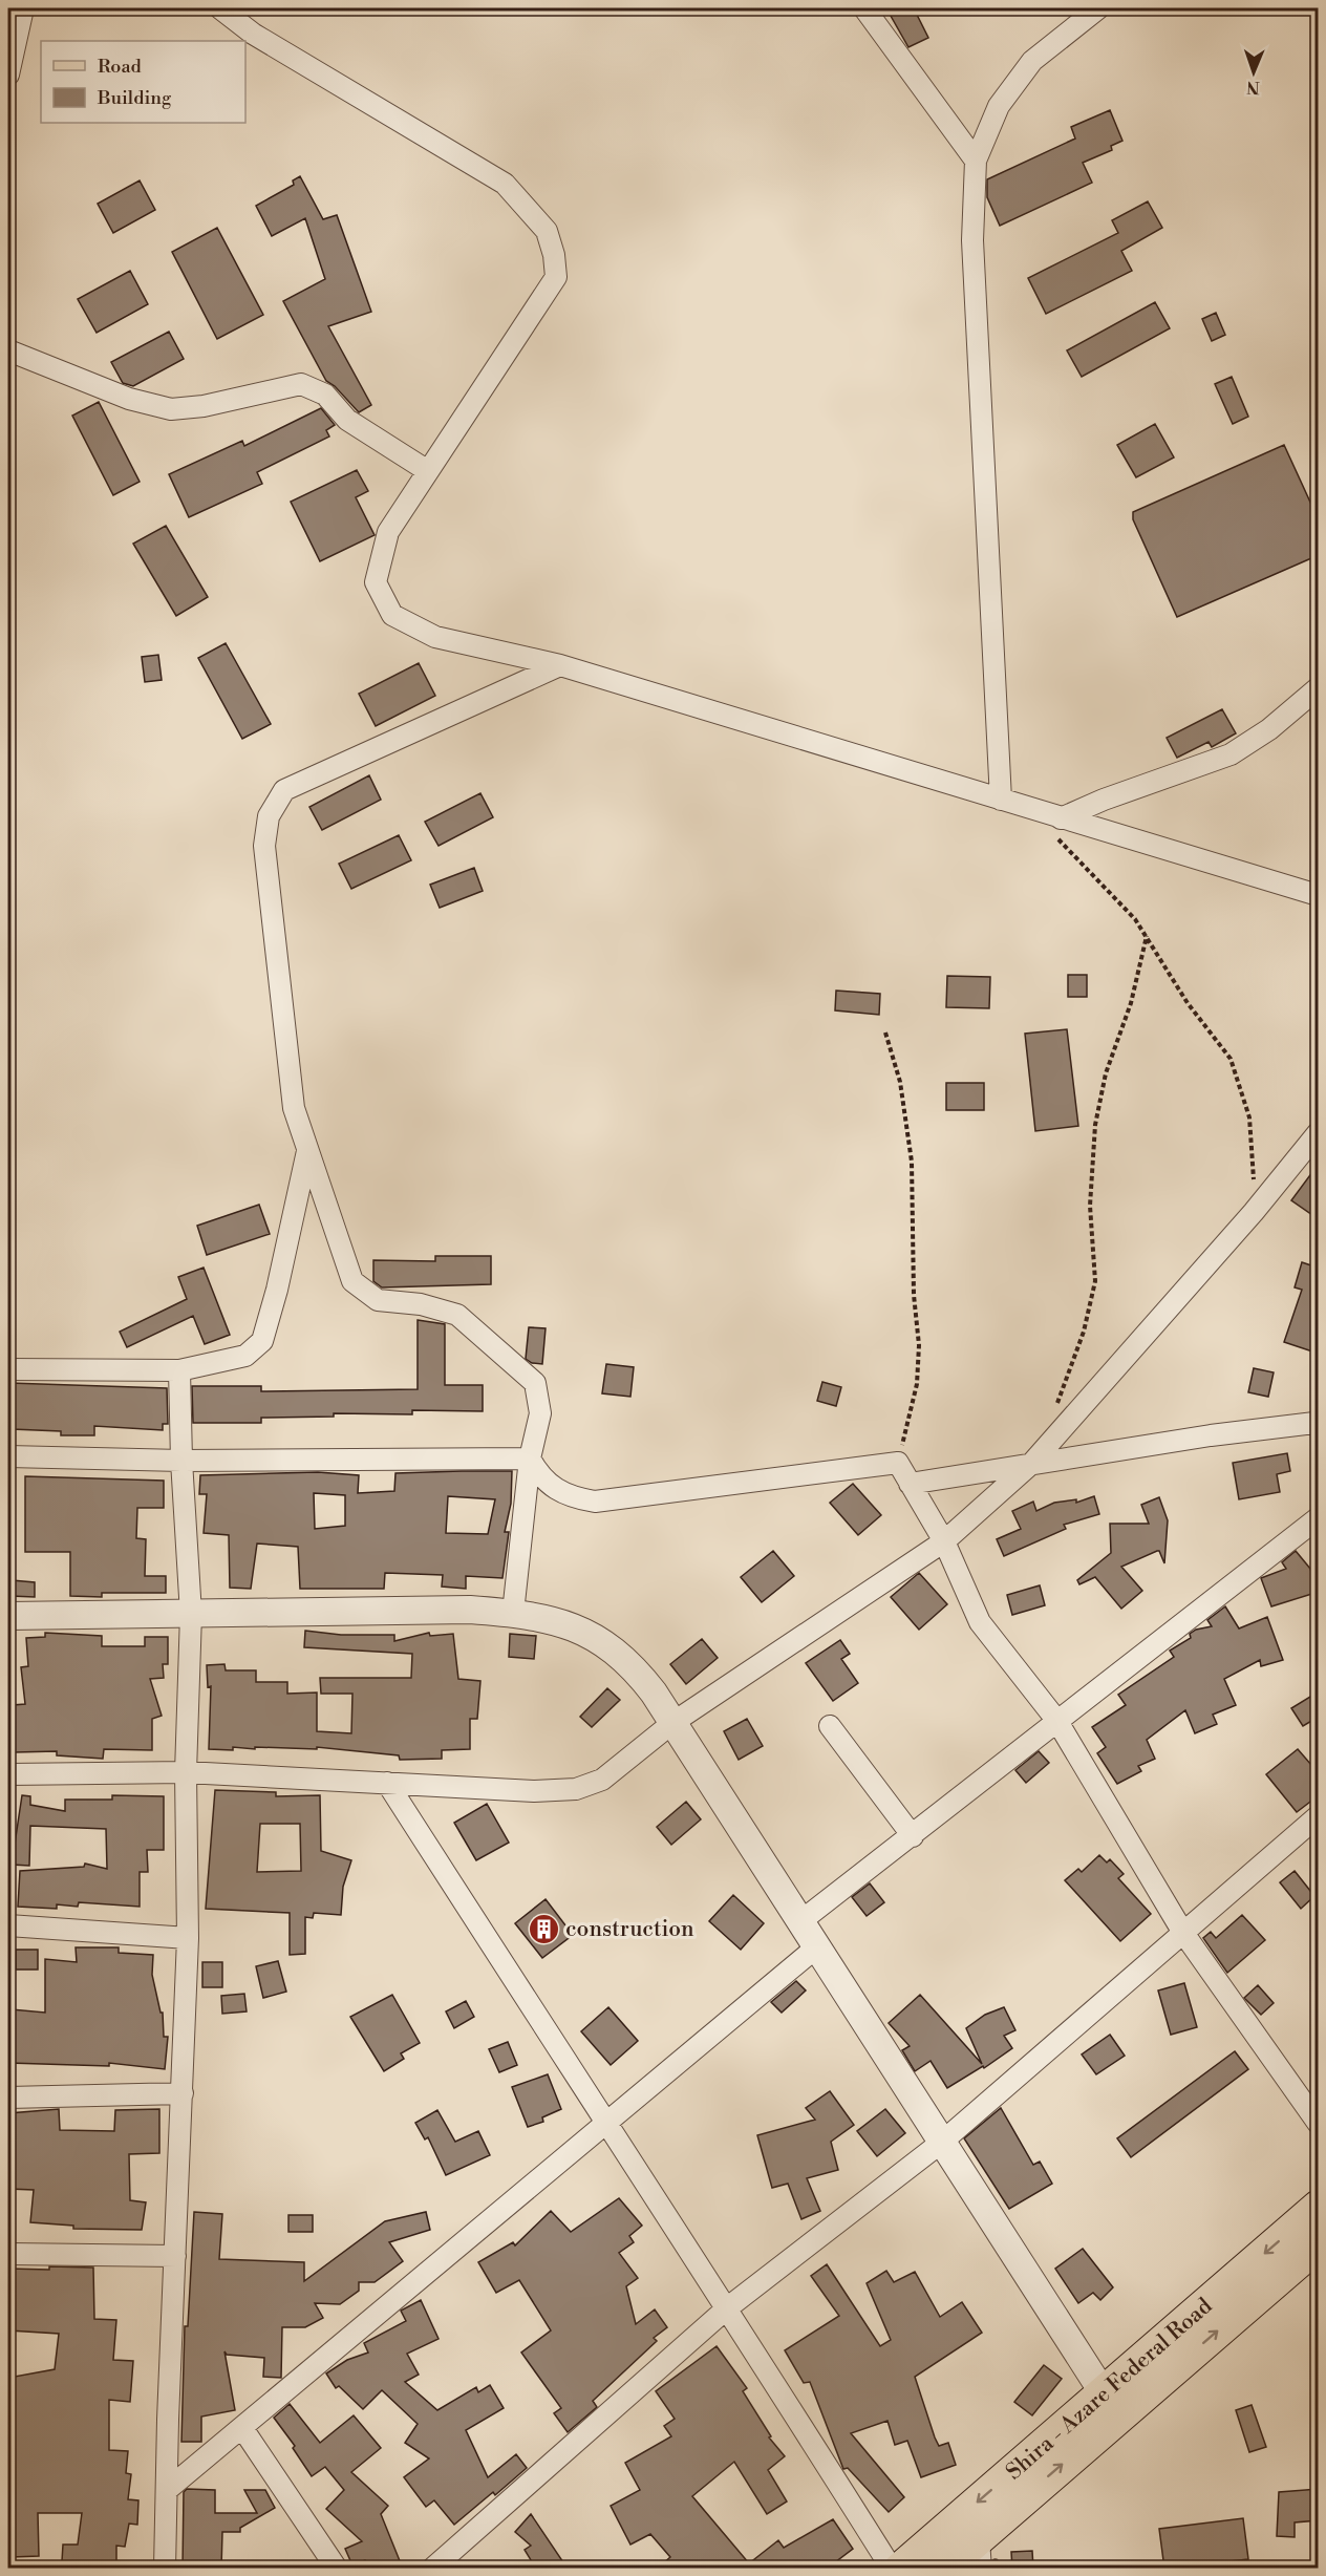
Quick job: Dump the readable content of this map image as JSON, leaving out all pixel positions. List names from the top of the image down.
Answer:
{
  "streets": {
    "main road": ["Shira - Azare Federal Road"]
  },
  "places": {
    "building": ["construction"]
  },
  "legend": ["Road", "Building"],
  "north": "bottom"
}
